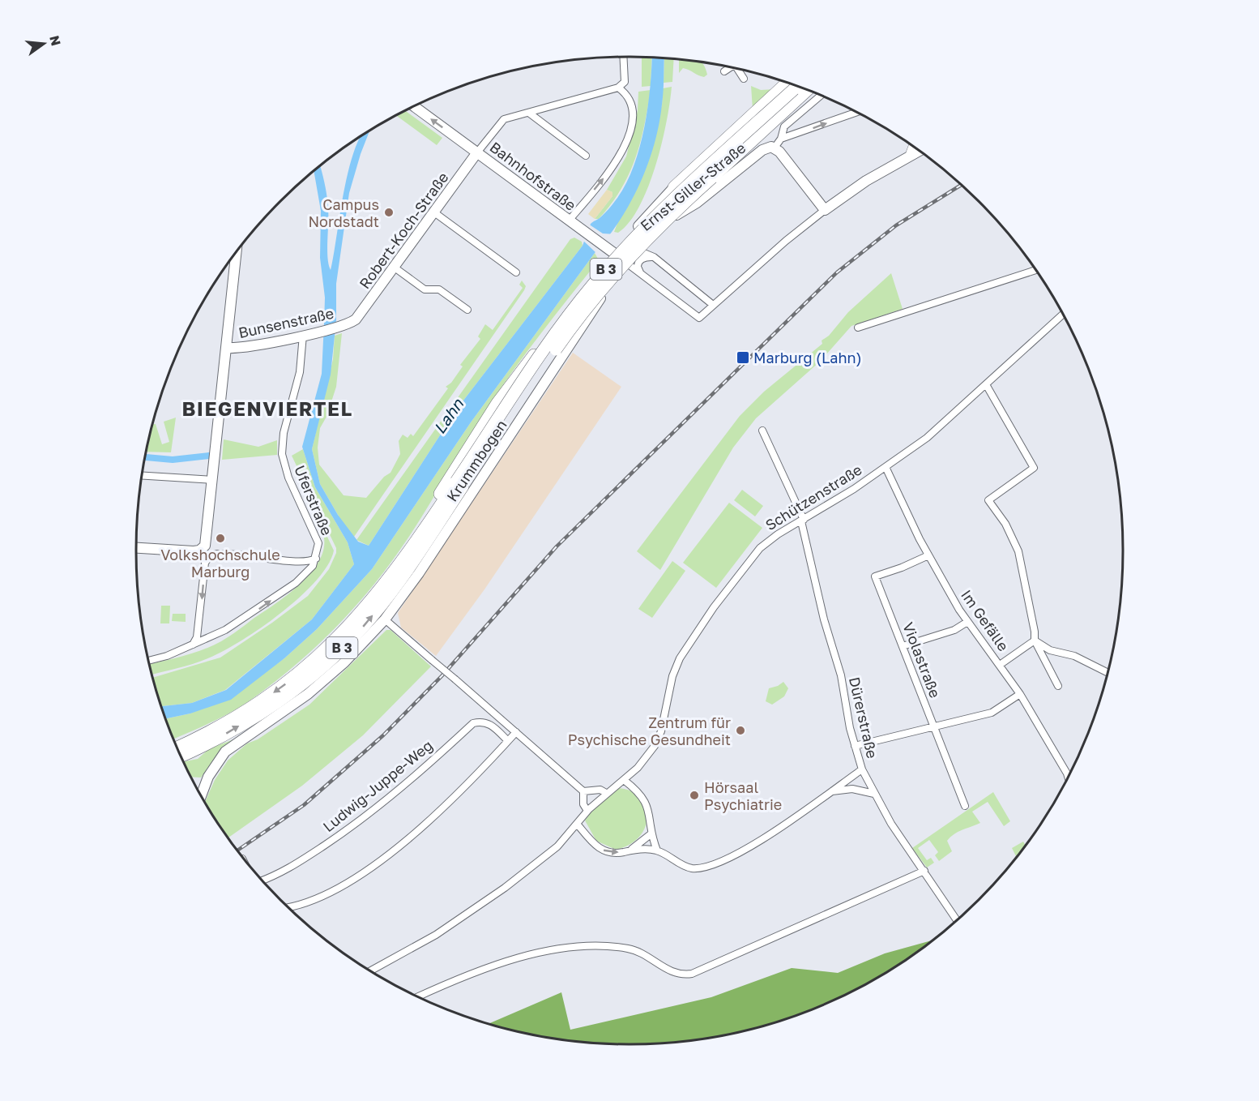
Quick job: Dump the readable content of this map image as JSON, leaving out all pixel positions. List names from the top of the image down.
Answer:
{
  "streets": {
    "highway": ["B 3"],
    "main road": [
      "Bahnhofstraße",
      "Ernst-Giller-Straße",
      "Robert-Koch-Straße",
      "Bunsenstraße",
      "Krummbogen"
    ],
    "street": [
      "Schützenstraße",
      "Uferstraße",
      "Im Gefälle",
      "Violastraße",
      "Dürerstraße",
      "Ludwig-Juppe-Weg"
    ]
  },
  "crossings": [
    ["Bahnhofstraße", "Ernst-Giller-Straße"],
    ["Bahnhofstraße", "Robert-Koch-Straße"],
    ["Bahnhofstraße", "Krummbogen"],
    ["Ernst-Giller-Straße", "Krummbogen"],
    ["Robert-Koch-Straße", "Bunsenstraße"],
    ["B 3", "Krummbogen"],
    ["Bunsenstraße", "Uferstraße"],
    ["Schützenstraße", "Im Gefälle"],
    ["Schützenstraße", "Dürerstraße"],
    ["Im Gefälle", "Violastraße"]
  ],
  "districts": ["BIEGENVIERTEL"],
  "water": ["Lahn"],
  "places": {
    "other": [
      "Campus Nordstadt",
      "Volkshochschule Marburg",
      "Zentrum für Psychische Gesundheit",
      "Hörsaal Psychiatrie"
    ],
    "transit": ["Marburg (Lahn)"]
  },
  "north": "right"
}
